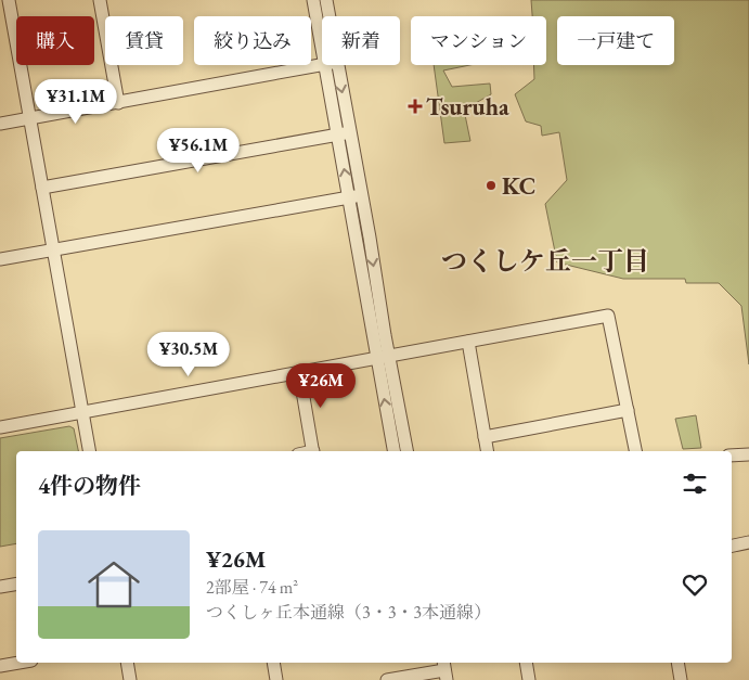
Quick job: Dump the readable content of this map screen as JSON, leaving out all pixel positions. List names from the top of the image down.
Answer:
{
  "districts": ["つくしケ丘一丁目"],
  "places": {
    "health": ["Tsuruha"],
    "other": ["KC"]
  },
  "page": {
    "chip": [
      "購入",
      "賃貸",
      "絞り込み",
      "新着",
      "マンション",
      "一戸建て"
    ],
    "price": [
      "¥31.1M",
      "¥56.1M",
      "¥30.5M",
      "¥26M"
    ],
    "heading": "4件の物件",
    "list": [
      {
        "name": "¥26M",
        "note": "2部屋 · 74 m² · つくしヶ丘本通線（3・3・3本通線）"
      }
    ]
  }
}
